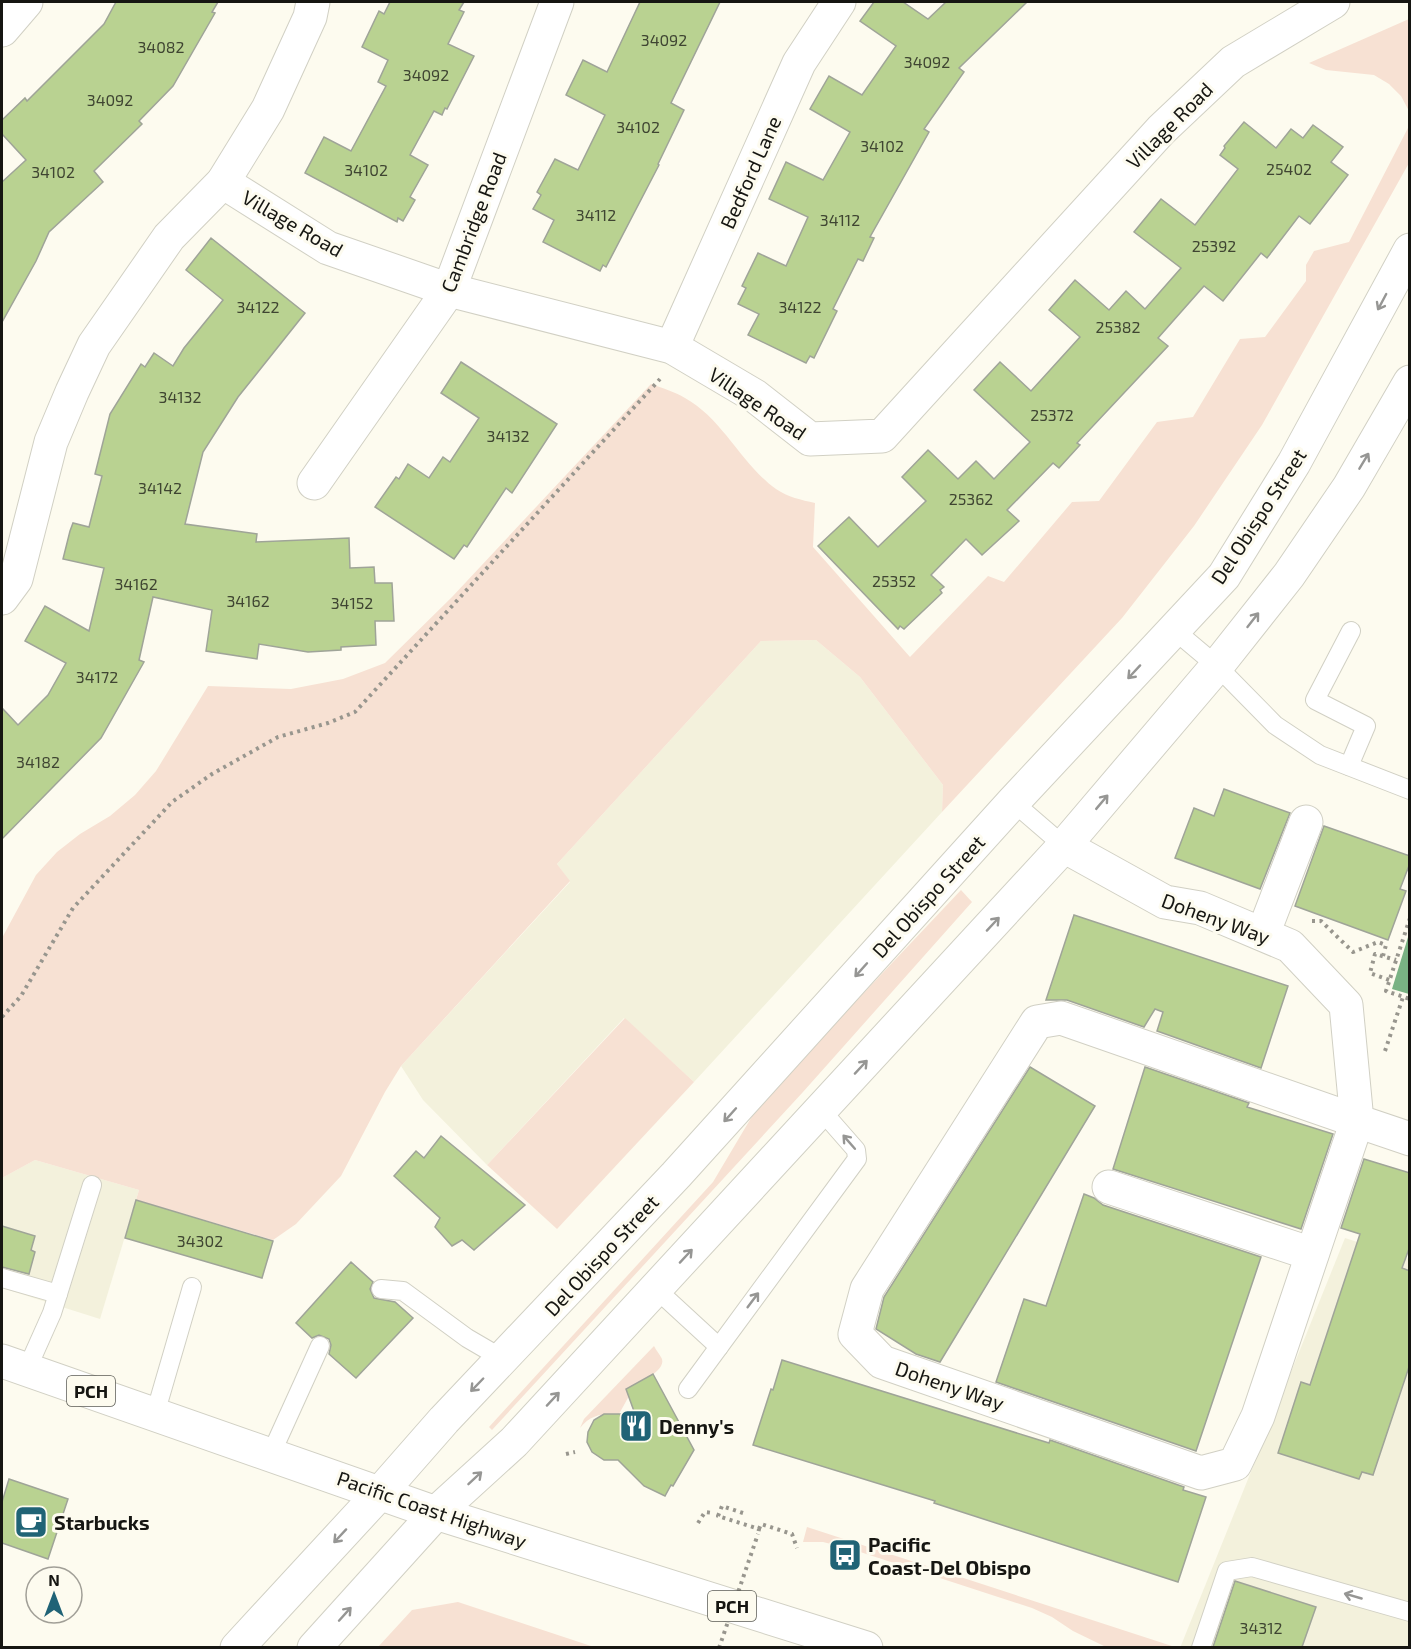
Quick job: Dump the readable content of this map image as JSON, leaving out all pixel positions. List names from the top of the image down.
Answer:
{
  "streets": {
    "main road": [
      "Village Road",
      "Bedford Lane",
      "Cambridge Road",
      "Del Obispo Street",
      "Doheny Way",
      "PCH",
      "Pacific Coast Highway"
    ]
  },
  "crossings": [
    ["Village Road", "Bedford Lane"],
    ["Village Road", "Cambridge Road"],
    ["Del Obispo Street", "Pacific Coast Highway"]
  ],
  "places": {
    "restaurant": ["Denny's"],
    "cafe": ["Starbucks"],
    "bus stop": ["Pacific Coast-Del Obispo"]
  },
  "house_numbers": [
    "34092",
    "34082",
    "34092",
    "34092",
    "34092",
    "34102",
    "34102",
    "25402",
    "34102",
    "34102",
    "34112",
    "34112",
    "25392",
    "34122",
    "34122",
    "25382",
    "34132",
    "25372",
    "34132",
    "34142",
    "25362",
    "25352",
    "34162",
    "34162",
    "34152",
    "34172",
    "34182",
    "34302",
    "34312"
  ],
  "north": "top"
}
